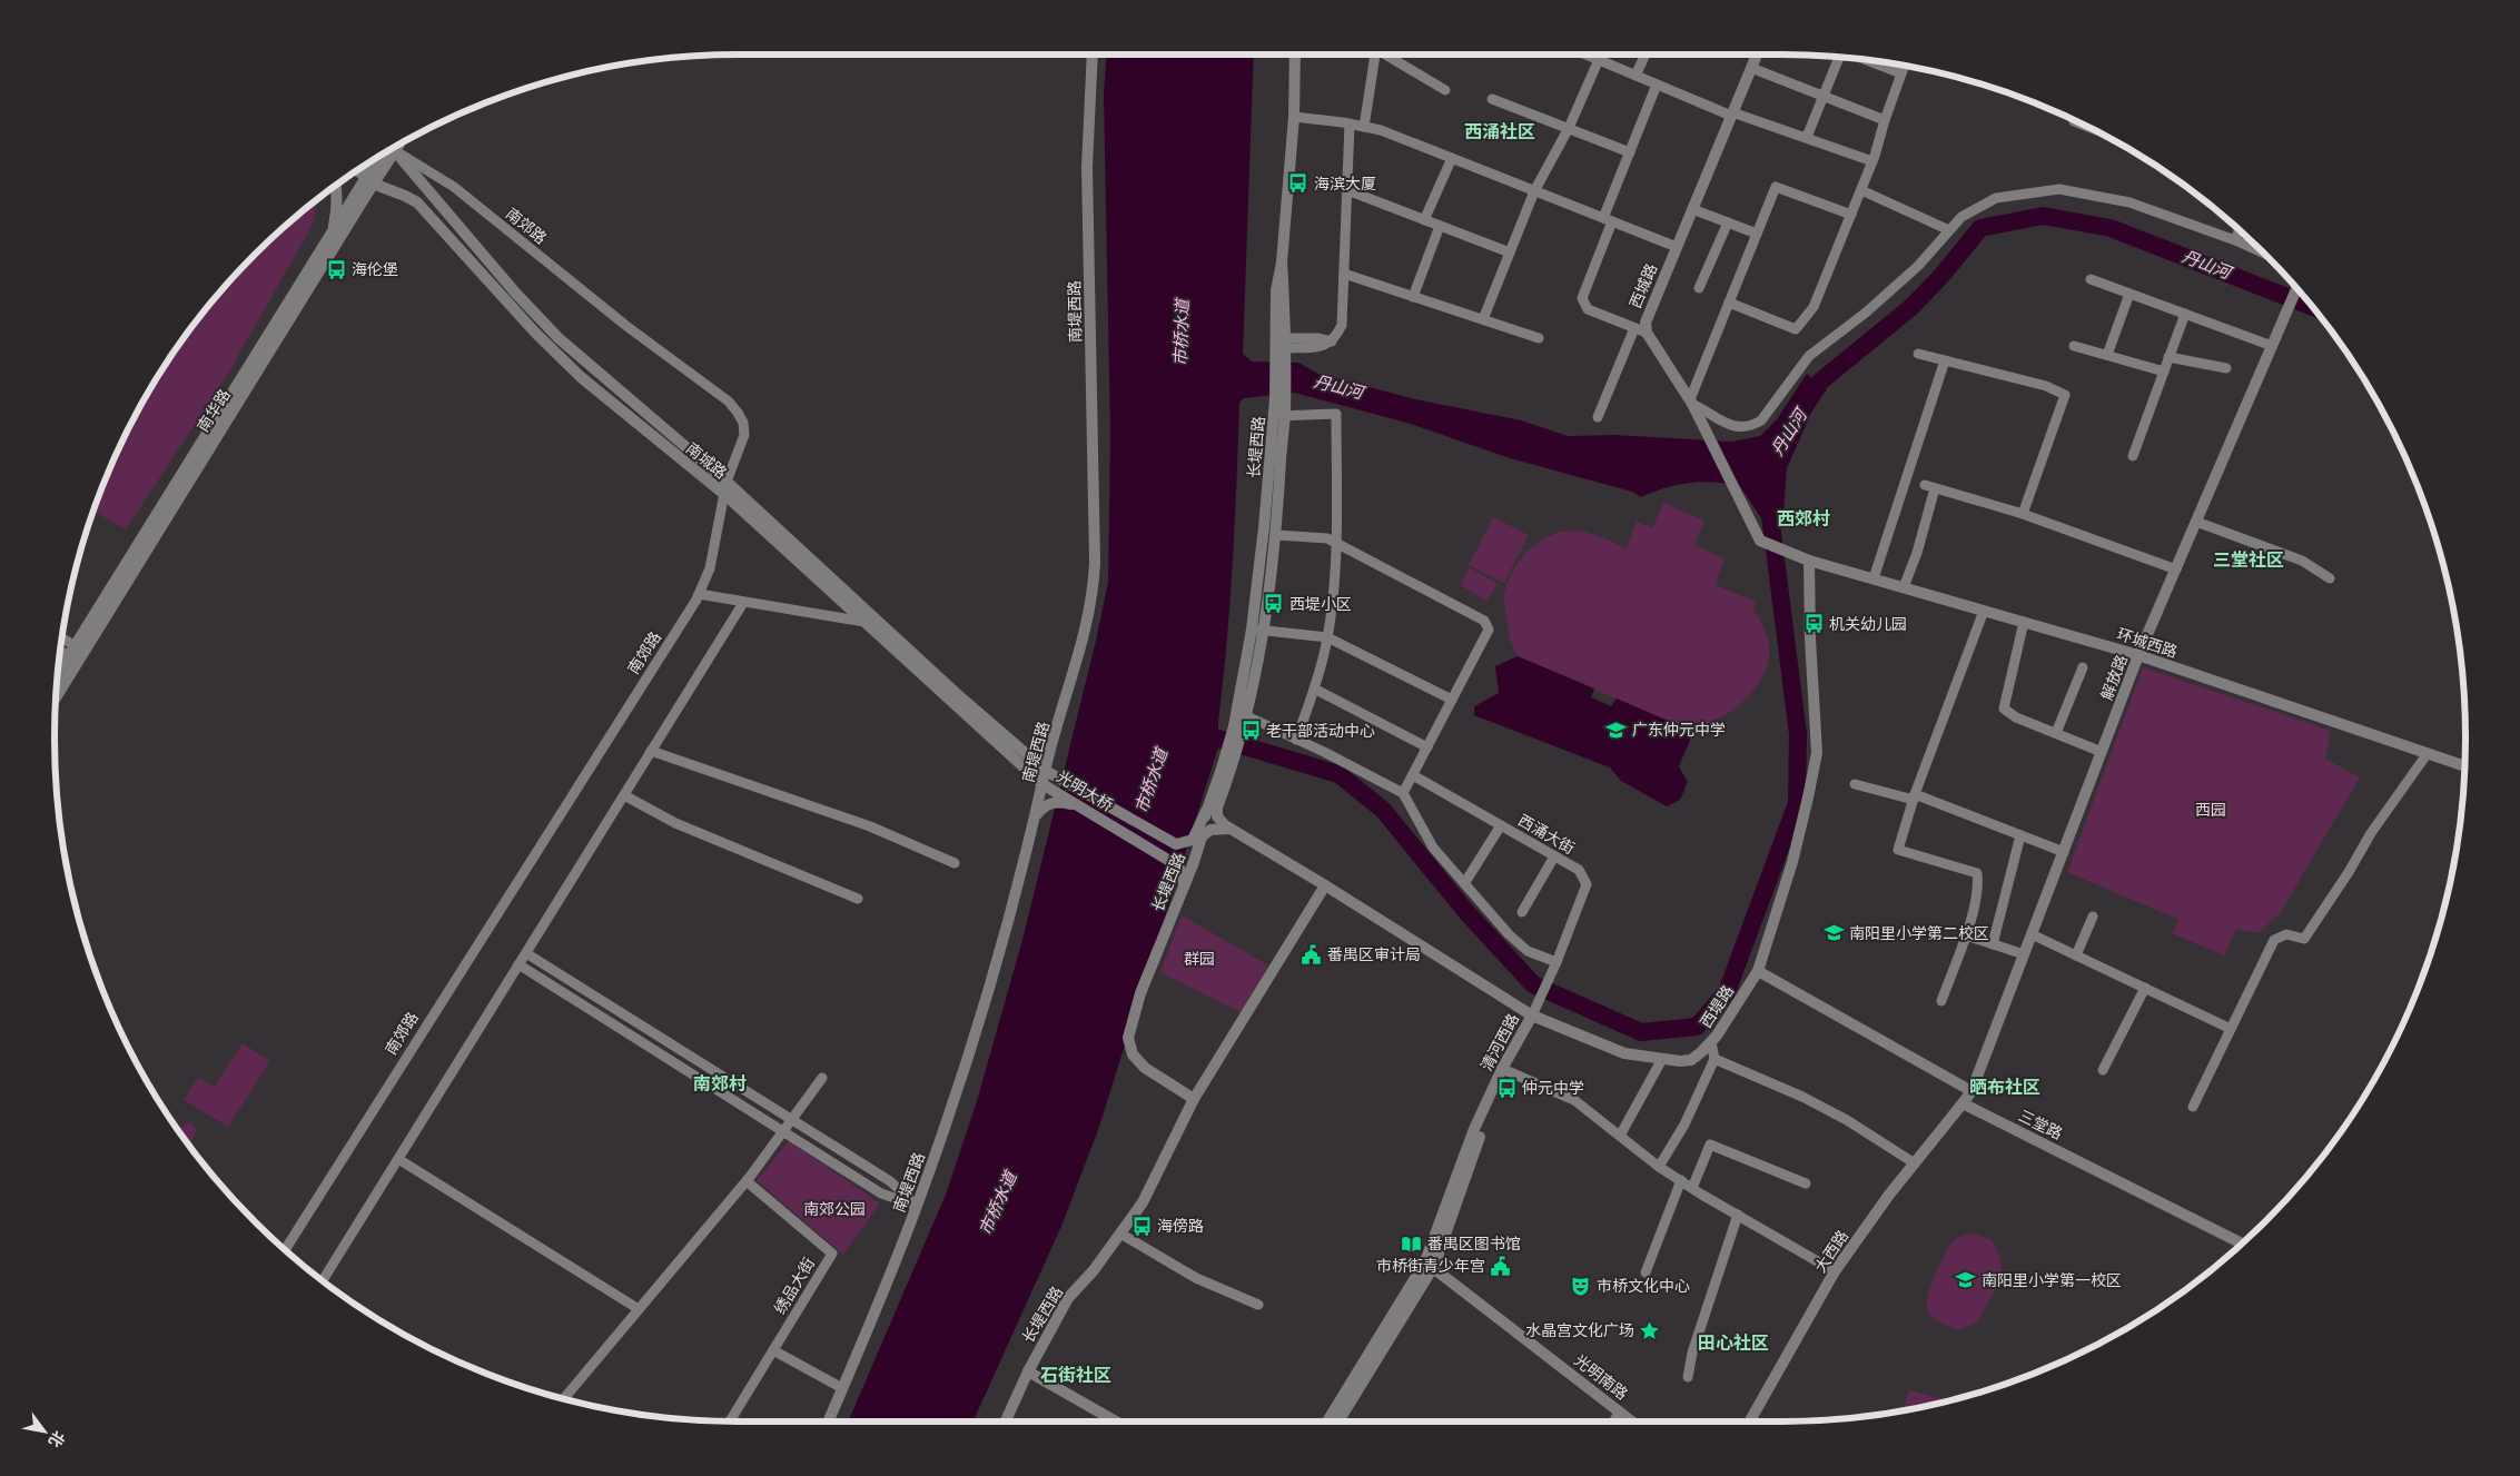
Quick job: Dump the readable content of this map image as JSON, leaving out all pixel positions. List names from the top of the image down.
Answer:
{
  "streets": {
    "street": [
      "南郊路",
      "西城路",
      "南堤西路",
      "南华路",
      "长堤西路",
      "南城路",
      "环城西路",
      "解放路",
      "光明大桥",
      "西涌大街",
      "西堤路",
      "清河西路",
      "三堂路",
      "大西路",
      "绣品大街",
      "光明南路"
    ]
  },
  "crossings": [
    ["南郊路", "南城路"],
    ["西城路", "环城西路"],
    ["西城路", "西堤路"],
    ["南堤西路", "南城路"],
    ["南堤西路", "光明大桥"],
    ["南华路", "南城路"],
    ["长堤西路", "光明大桥"],
    ["长堤西路", "西堤路"],
    ["南城路", "光明大桥"],
    ["环城西路", "解放路"],
    ["环城西路", "西堤路"],
    ["光明大桥", "西堤路"],
    ["西涌大街", "西堤路"],
    ["西涌大街", "清河西路"],
    ["西堤路", "清河西路"],
    ["清河西路", "光明南路"],
    ["三堂路", "大西路"]
  ],
  "districts": [
    "西涌社区",
    "西郊村",
    "三堂社区",
    "南郊村",
    "晒布社区",
    "田心社区",
    "石街社区"
  ],
  "water": ["丹山河", "市桥水道"],
  "parks": ["西园", "群园", "南郊公园"],
  "places": {
    "bus stop": [
      "海滨大厦",
      "海伦堡",
      "西堤小区",
      "机关幼儿园",
      "老干部活动中心",
      "仲元中学",
      "海傍路"
    ],
    "school or university": ["广东仲元中学", "南阳里小学第二校区", "南阳里小学第一校区"],
    "public building": ["番禺区审计局", "市桥街青少年宫"],
    "library": ["番禺区图书馆"],
    "theatre": ["市桥文化中心"],
    "place": ["水晶宫文化广场"]
  },
  "north": "bottom right"
}
